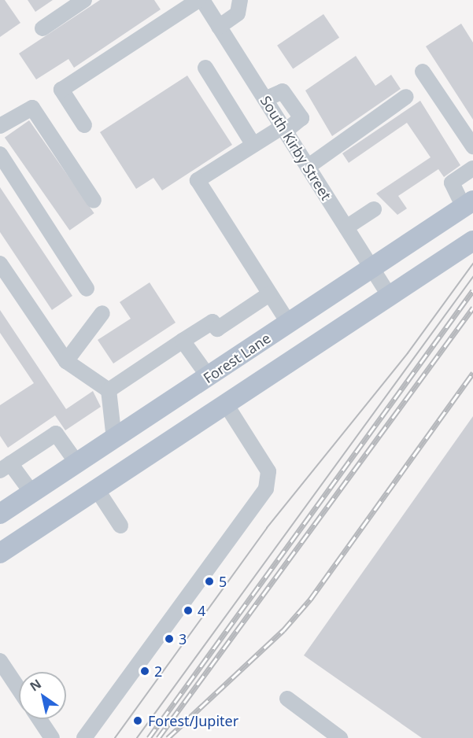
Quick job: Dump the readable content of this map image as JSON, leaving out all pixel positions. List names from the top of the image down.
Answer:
{
  "streets": {
    "main road": ["Forest Lane"],
    "street": ["South Kirby Street"]
  },
  "crossings": [
    ["South Kirby Street", "Forest Lane"]
  ],
  "places": [
    "5",
    "4",
    "3",
    "2",
    "Forest/Jupiter"
  ],
  "north": "top left"
}
